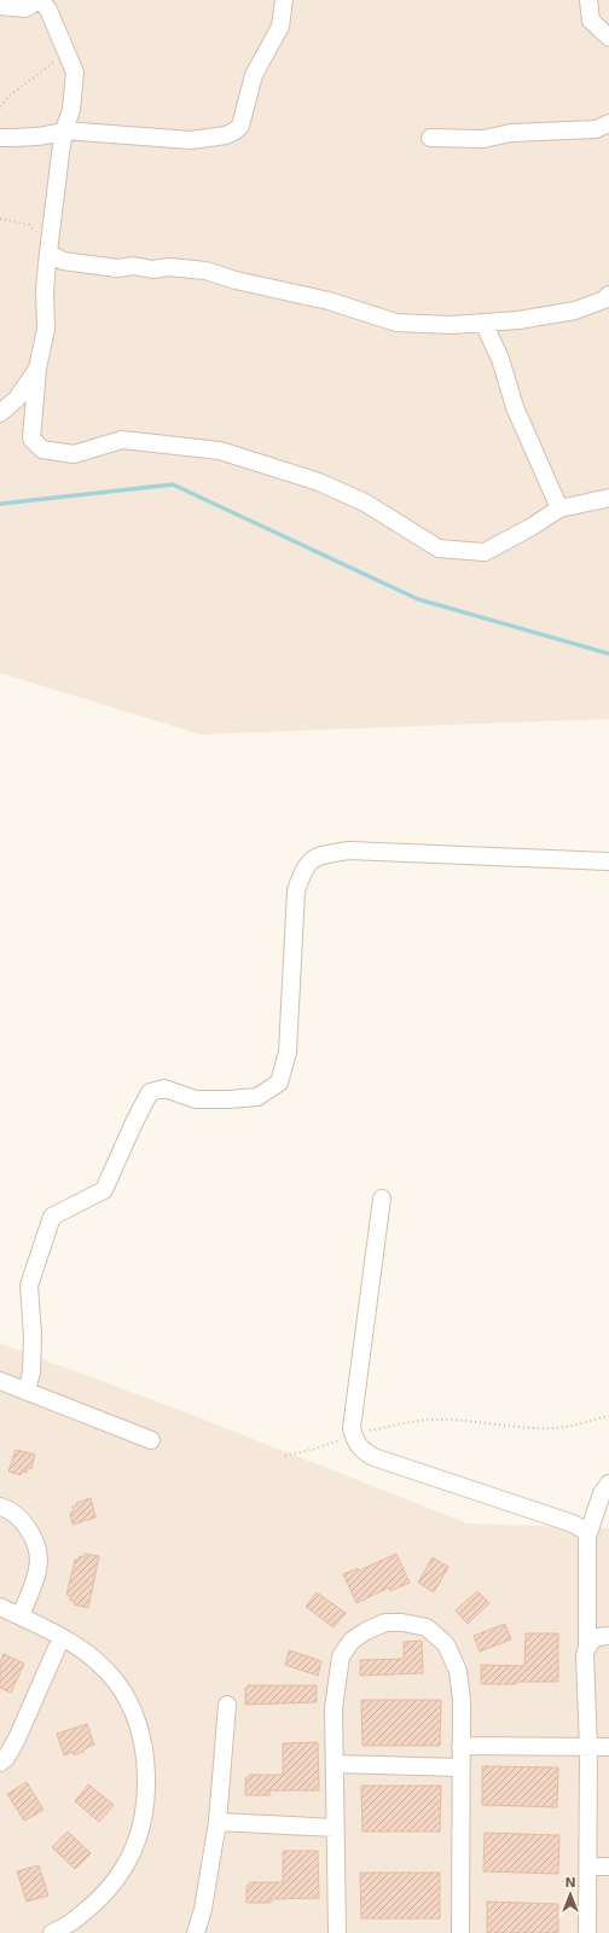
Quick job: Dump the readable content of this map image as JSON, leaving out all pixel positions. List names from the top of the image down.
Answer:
{
  "north": "top"
}
